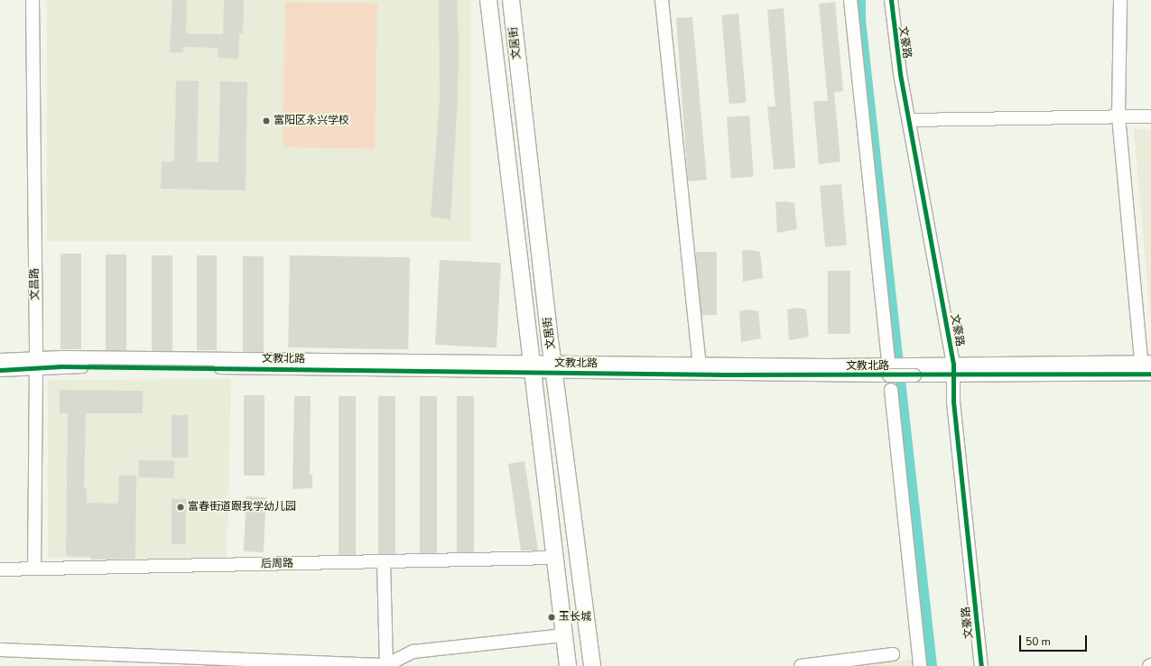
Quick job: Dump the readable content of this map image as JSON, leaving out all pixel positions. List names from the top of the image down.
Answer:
{
  "streets": {
    "main road": ["文居街"],
    "street": [
      "文豪路",
      "文昌路",
      "文教北路",
      "后周路"
    ]
  },
  "crossings": [
    ["文豪路", "文教北路"],
    ["文居街", "文教北路"],
    ["文居街", "后周路"],
    ["文昌路", "文教北路"],
    ["文昌路", "后周路"]
  ],
  "places": ["富阳区永兴学校", "富春街道跟我学幼儿园", "玉长城"],
  "scale_bar": "50 m"
}
